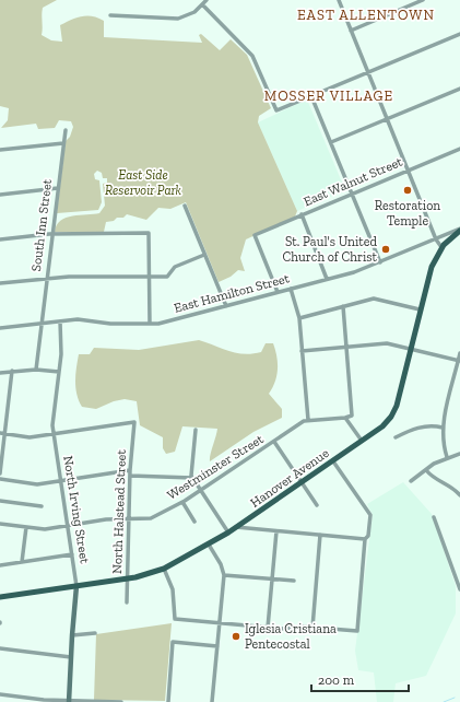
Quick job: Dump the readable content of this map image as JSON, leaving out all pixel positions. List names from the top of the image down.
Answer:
{
  "streets": {
    "main road": ["Hanover Avenue", "North Irving Street"],
    "street": [
      "East Walnut Street",
      "South Inn Street",
      "East Hamilton Street",
      "Westminster Street",
      "North Halstead Street"
    ]
  },
  "crossings": [
    ["East Walnut Street", "East Hamilton Street"],
    ["South Inn Street", "East Hamilton Street"],
    ["East Hamilton Street", "Hanover Avenue"],
    ["East Hamilton Street", "North Irving Street"],
    ["Westminster Street", "North Irving Street"],
    ["Westminster Street", "North Halstead Street"],
    ["Hanover Avenue", "North Irving Street"],
    ["Hanover Avenue", "North Halstead Street"],
    ["North Irving Street", "North Halstead Street"]
  ],
  "districts": ["EAST ALLENTOWN", "MOSSER VILLAGE"],
  "parks": ["East Side Reservoir Park"],
  "places": ["Restoration Temple", "St. Paul's United Church of Christ", "Iglesia Cristiana Pentecostal"],
  "scale_bar": "200 m"
}
